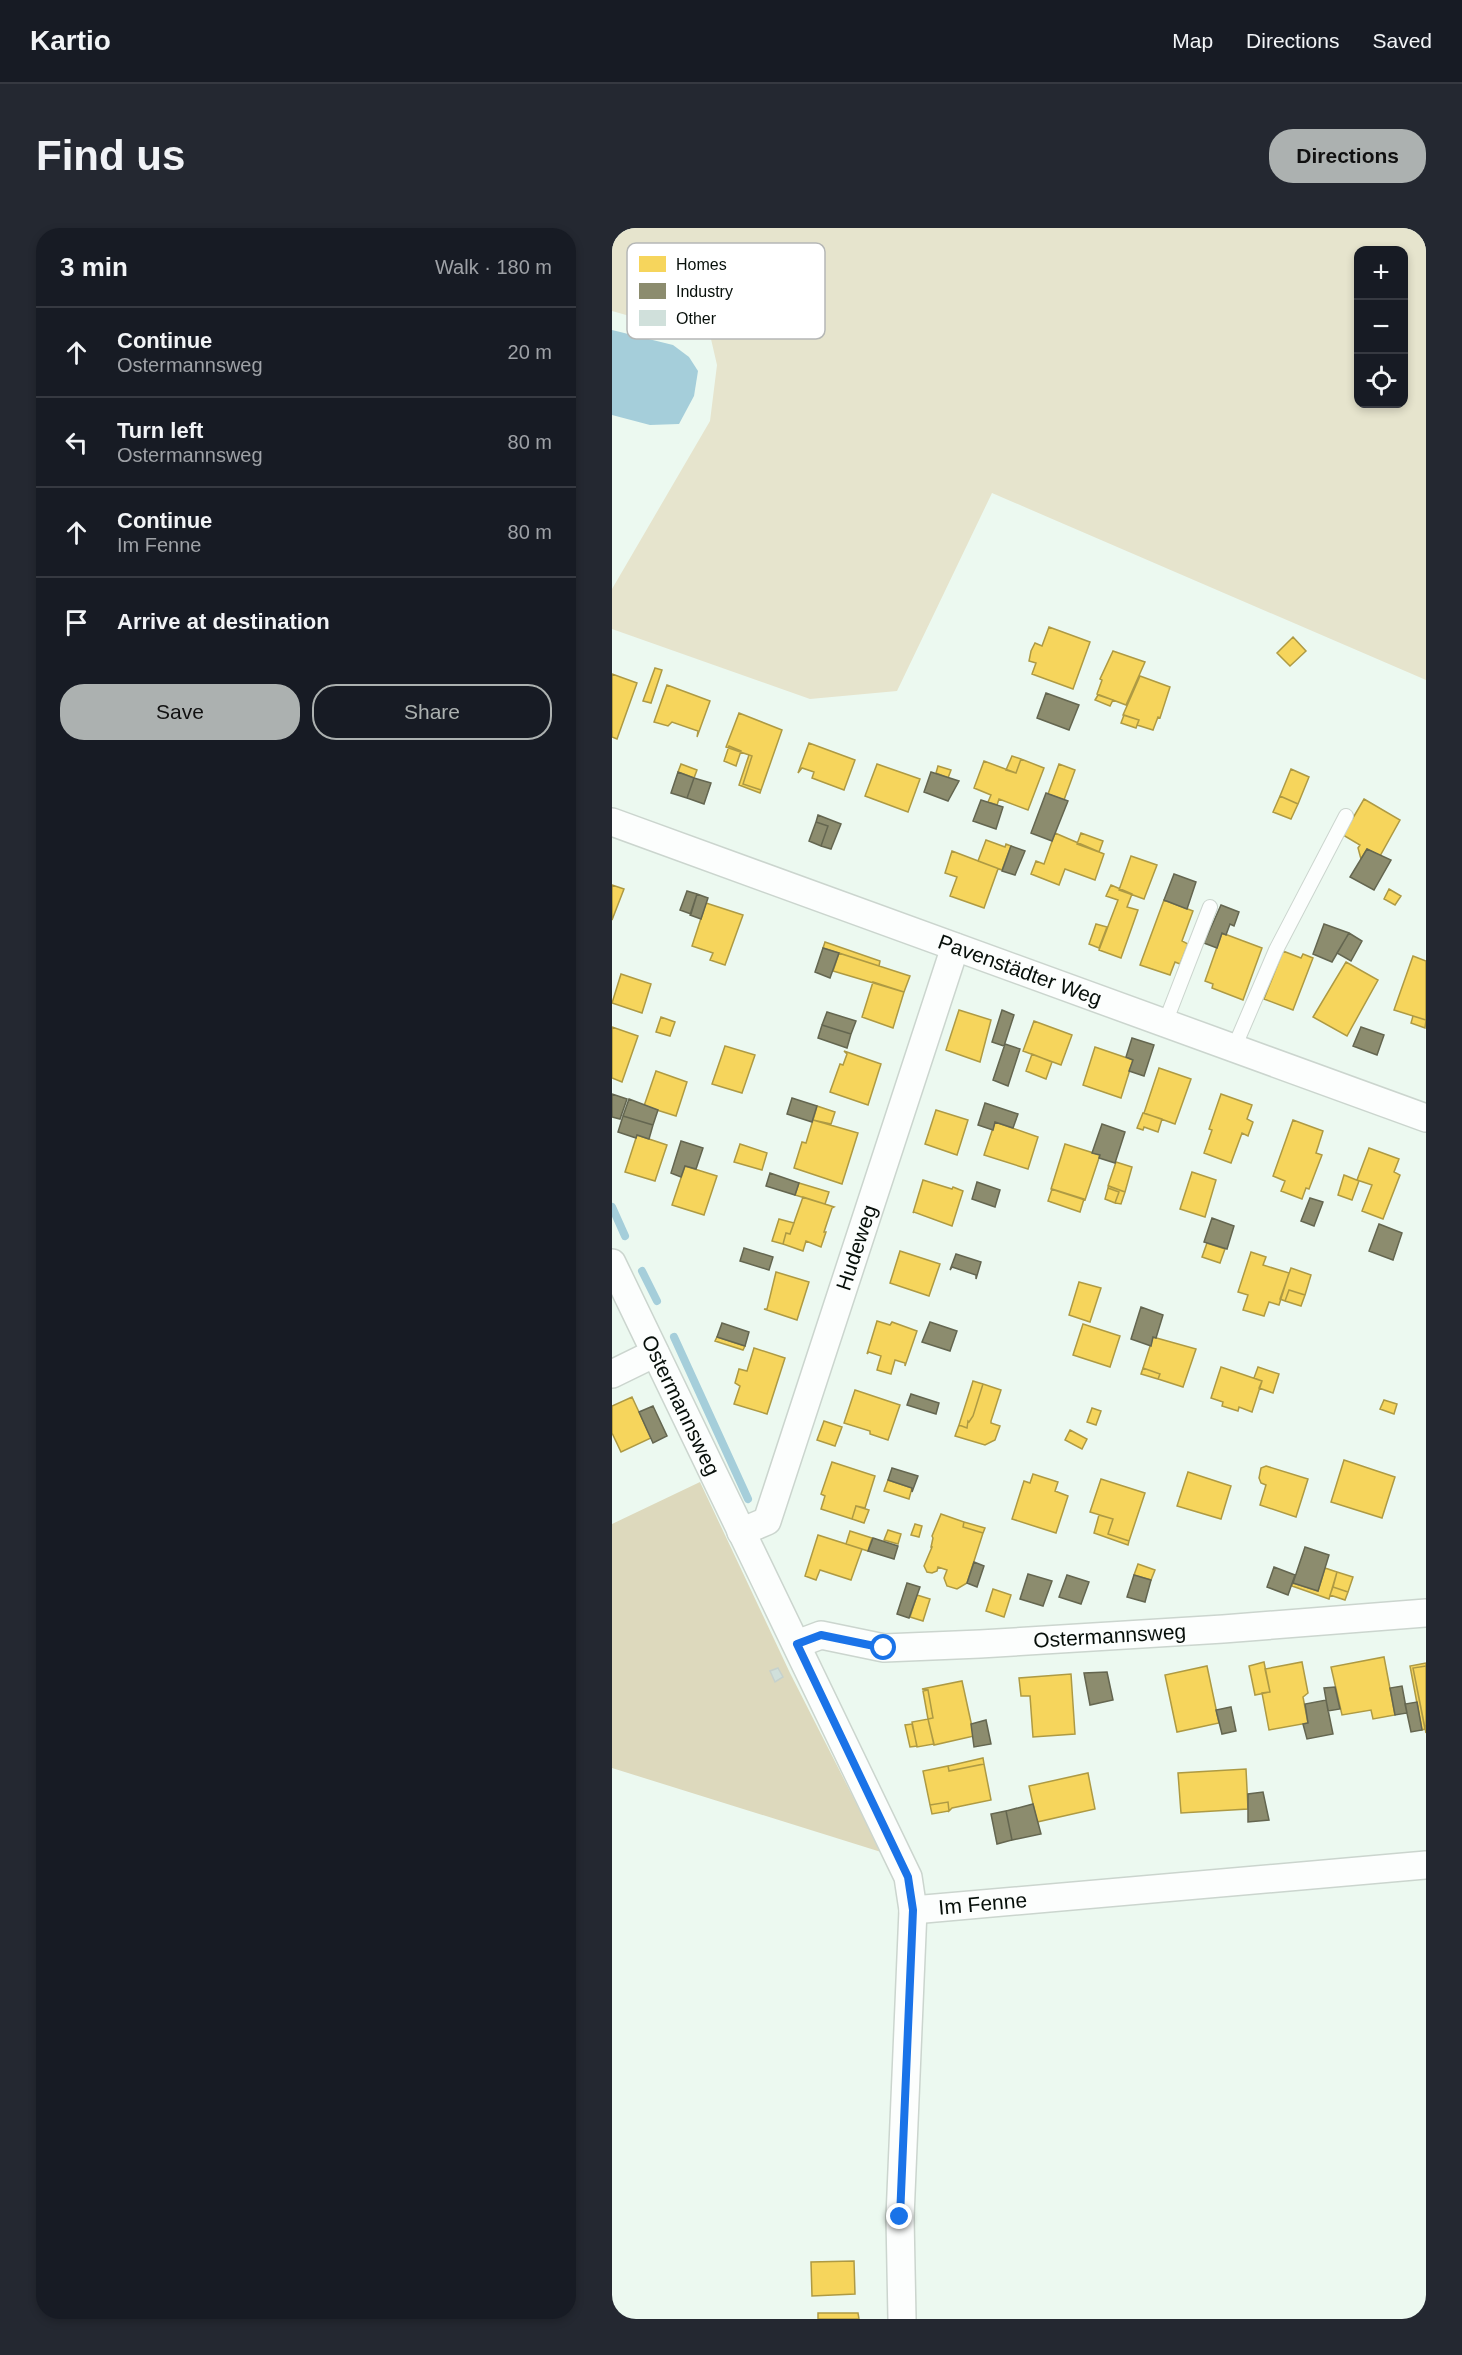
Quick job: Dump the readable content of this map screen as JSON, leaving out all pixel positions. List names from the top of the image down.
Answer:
{
  "streets": {
    "street": [
      "Pavenstädter Weg",
      "Hudeweg",
      "Ostermannsweg",
      "Im Fenne"
    ]
  },
  "crossings": [
    ["Pavenstädter Weg", "Hudeweg"],
    ["Hudeweg", "Ostermannsweg"],
    ["Ostermannsweg", "Im Fenne"]
  ],
  "legend": ["Homes", "Industry", "Other"],
  "page": {
    "header": "Kartio",
    "nav": ["Map", "Directions", "Saved"],
    "buttons": [
      "Directions",
      ["Save", "Share"]
    ],
    "title": "Find us",
    "heading": ["3 min", "Walk · 180 m"],
    "map_buttons": ["+", "−"],
    "list": [
      ["Continue", "Ostermannsweg", "20 m"],
      ["Turn left", "Ostermannsweg", "80 m"],
      ["Continue", "Im Fenne", "80 m"],
      "Arrive at destination"
    ]
  }
}
